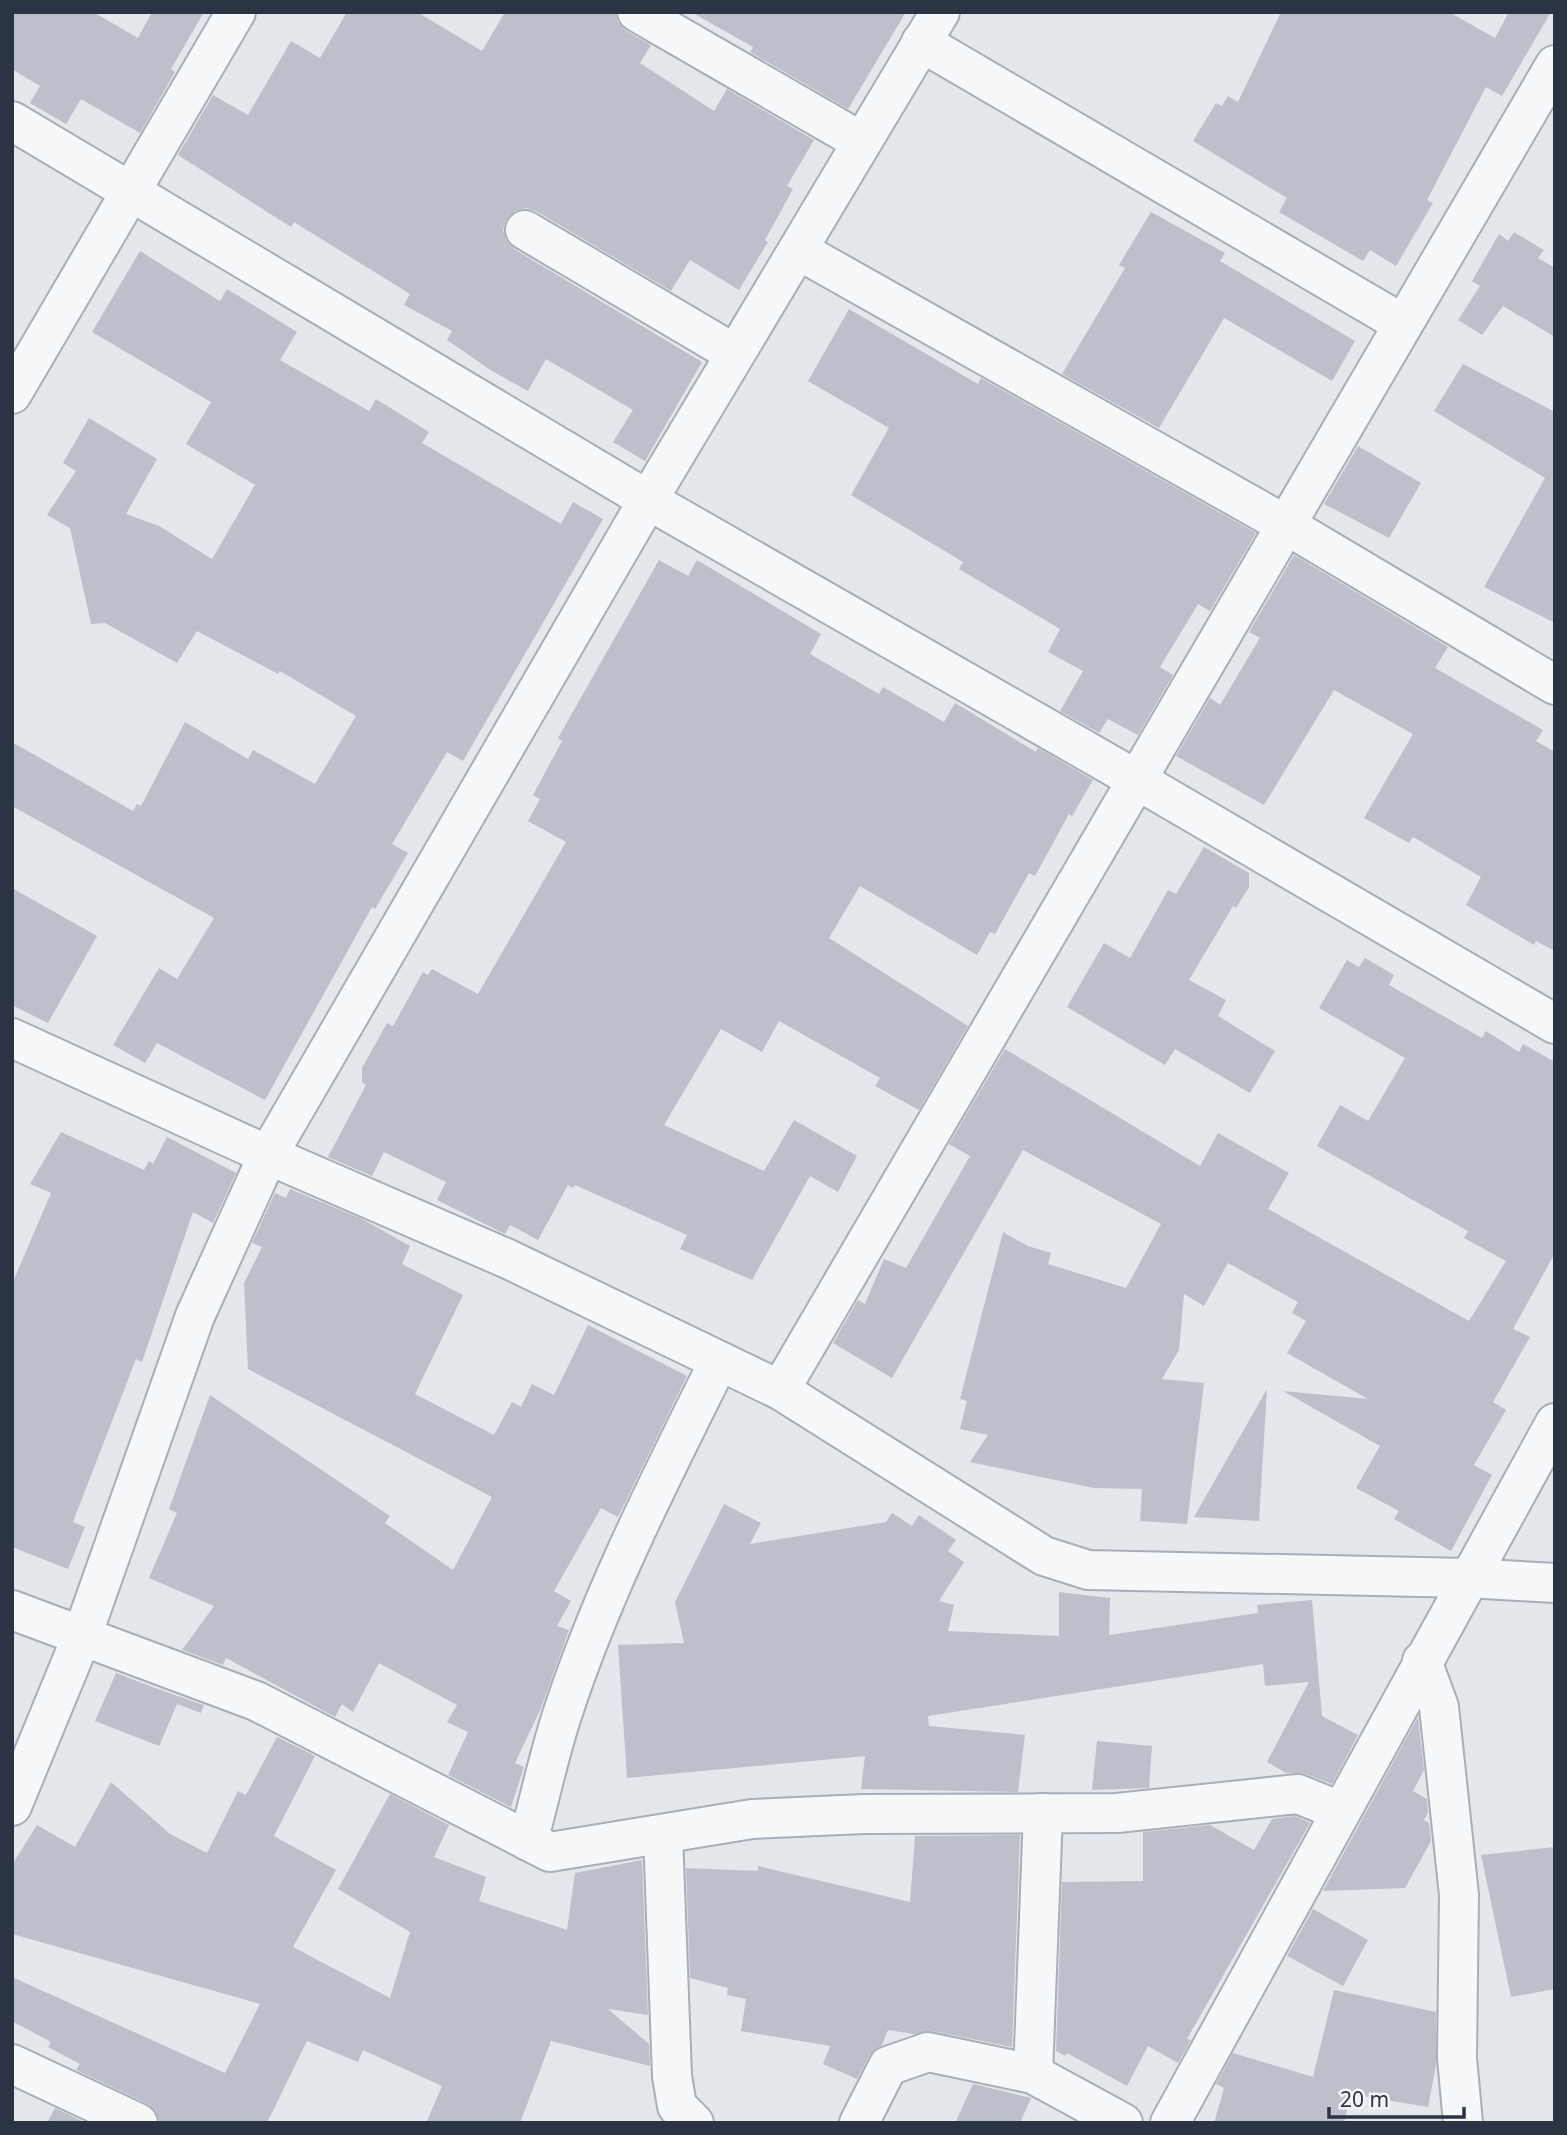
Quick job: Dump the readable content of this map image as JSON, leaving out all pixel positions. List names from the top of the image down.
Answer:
{
  "scale_bar": "20 m"
}
